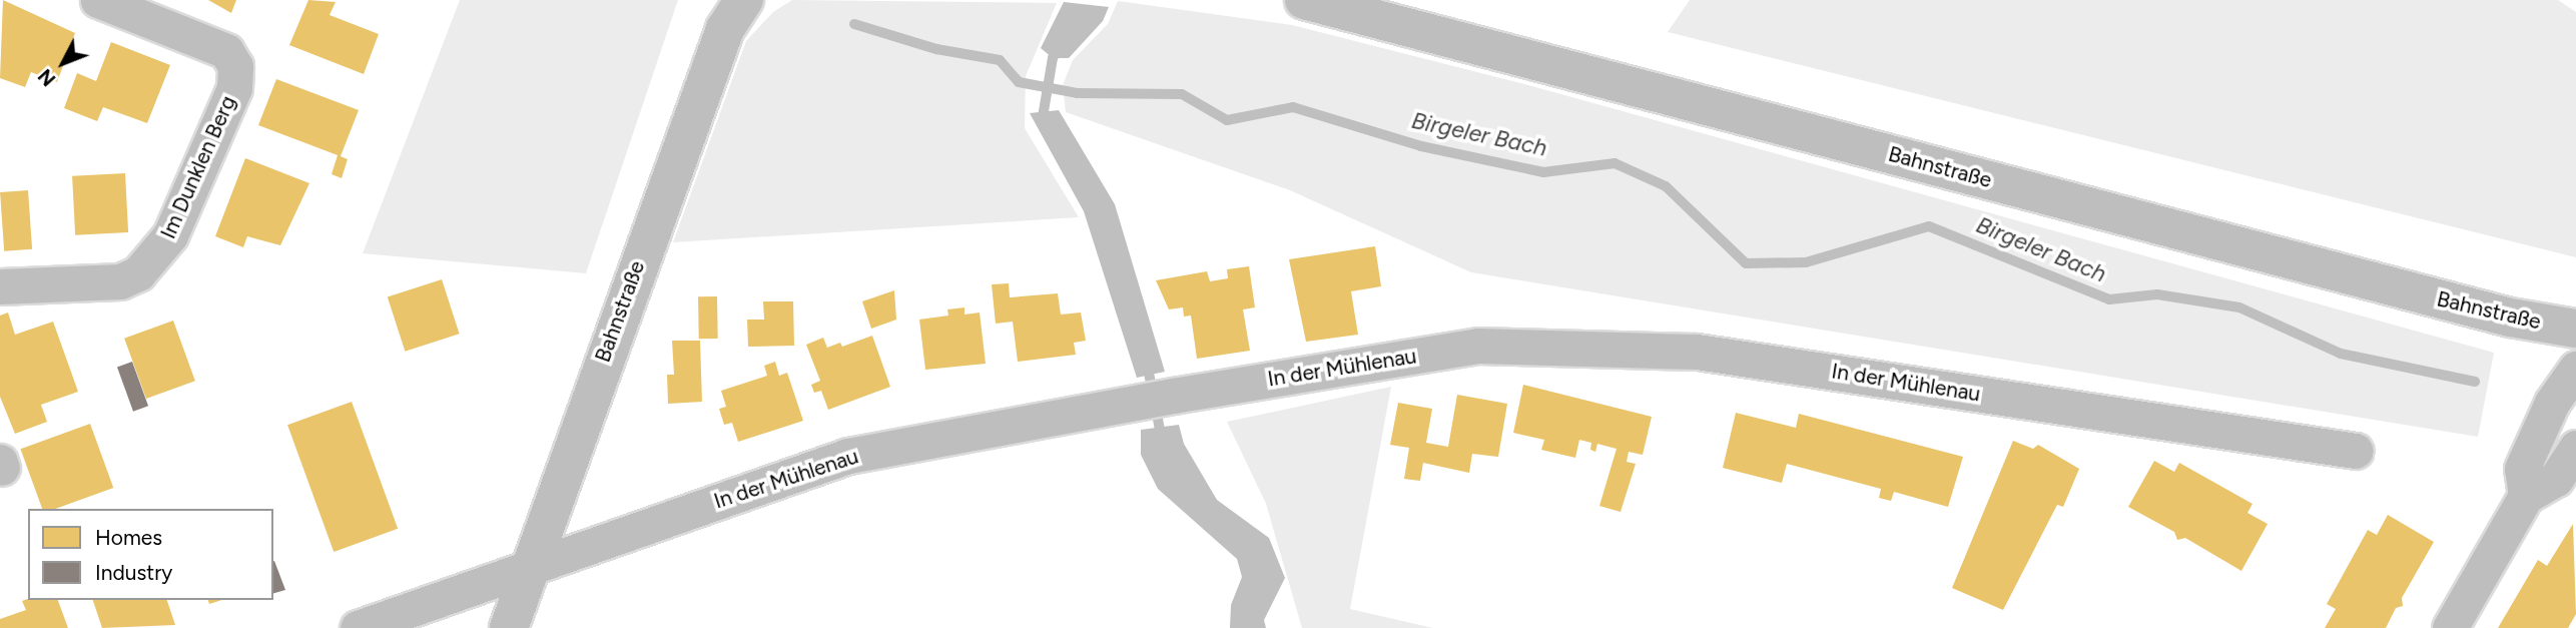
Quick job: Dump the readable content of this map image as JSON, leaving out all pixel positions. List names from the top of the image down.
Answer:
{
  "streets": {
    "main road": ["Bahnstraße"],
    "street": ["Im Dunklen Berg", "In der Mühlenau"]
  },
  "crossings": [
    ["Bahnstraße", "In der Mühlenau"]
  ],
  "water": ["Birgeler Bach"],
  "legend": ["Homes", "Industry"],
  "north": "bottom left"
}
